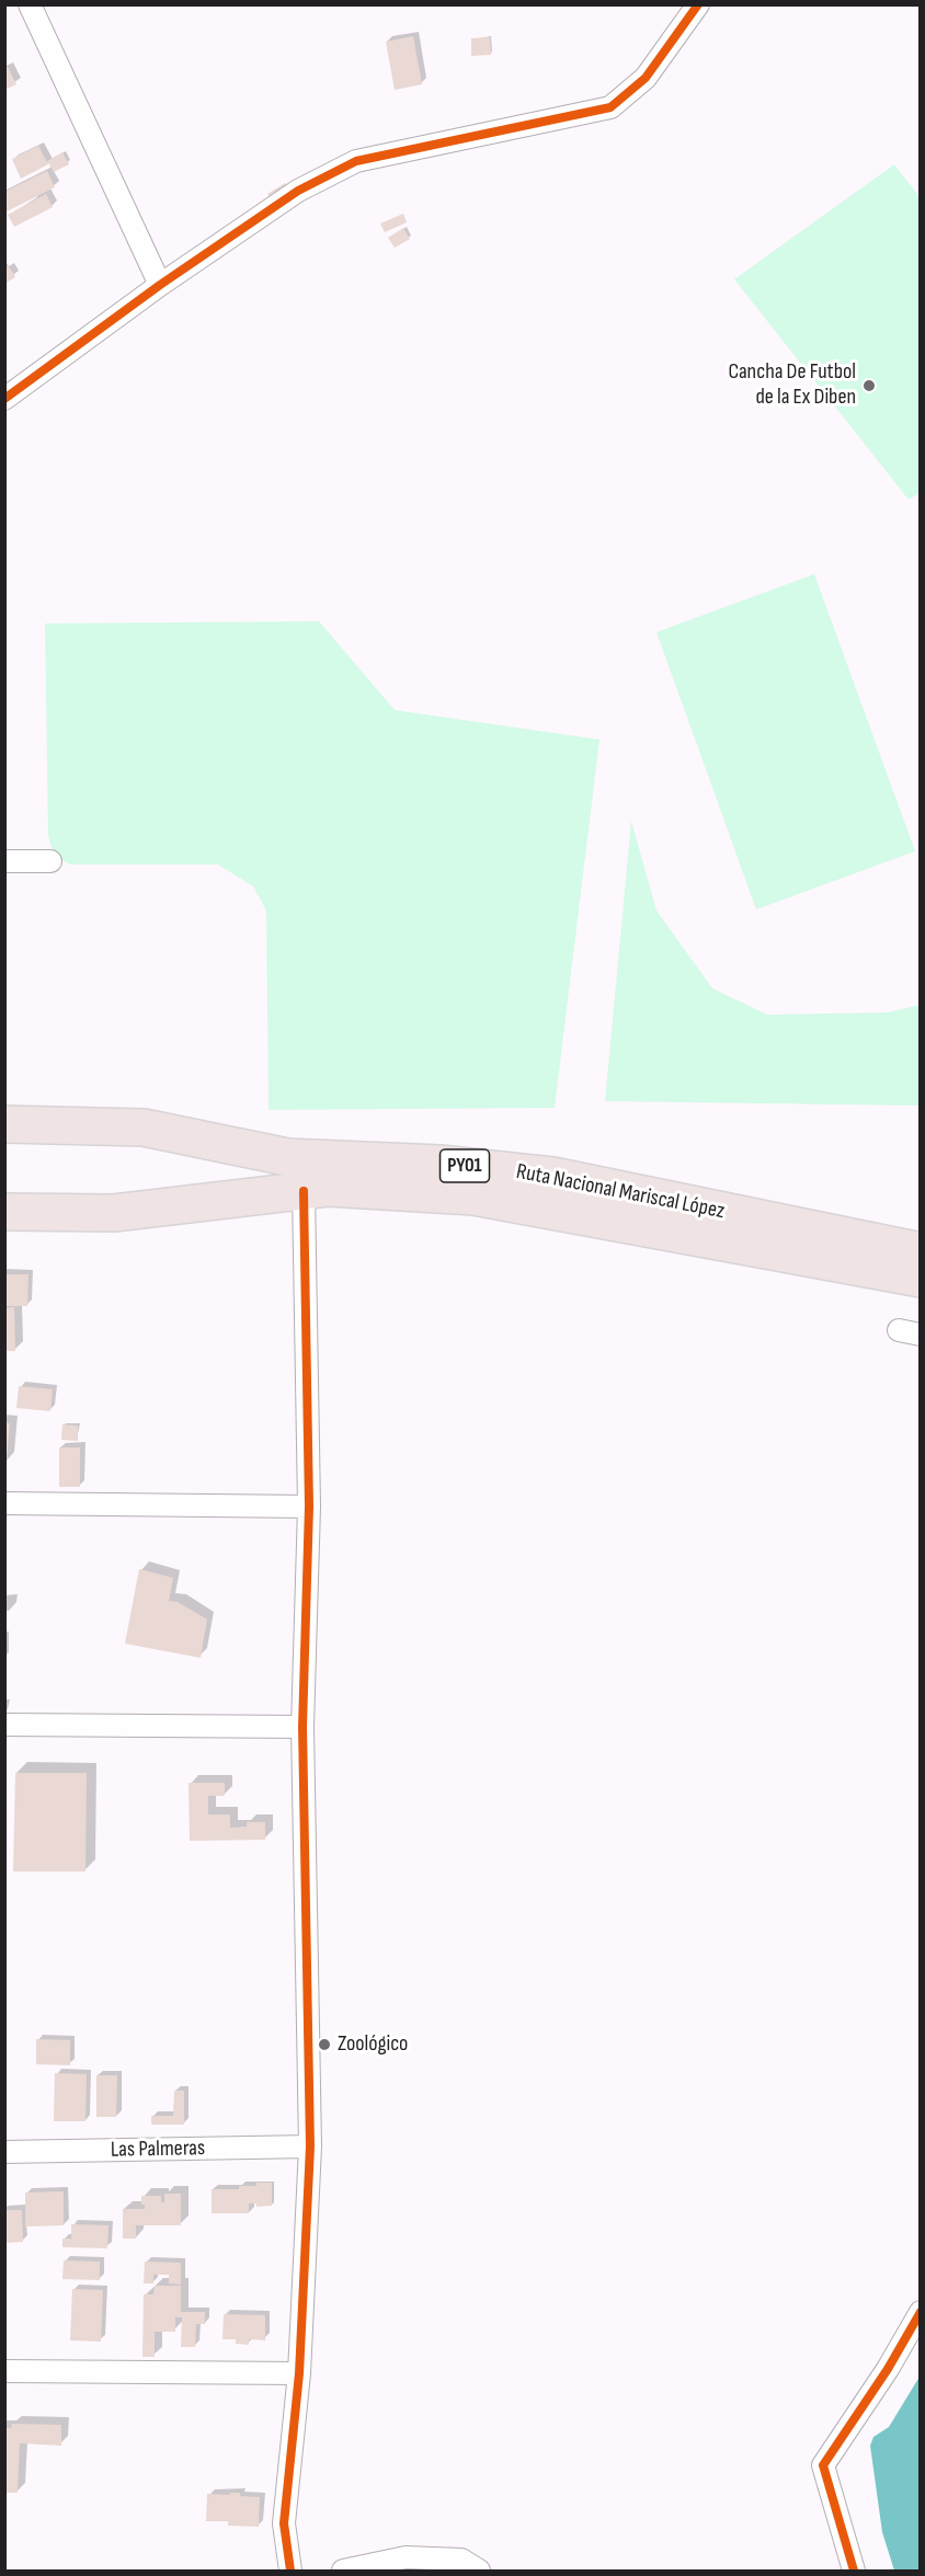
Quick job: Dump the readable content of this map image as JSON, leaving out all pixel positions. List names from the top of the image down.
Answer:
{
  "streets": {
    "highway": ["PY01", "Ruta Nacional Mariscal López"],
    "street": ["Las Palmeras"]
  },
  "places": ["Cancha De Futbol de la Ex Diben", "Zoológico"]
}
